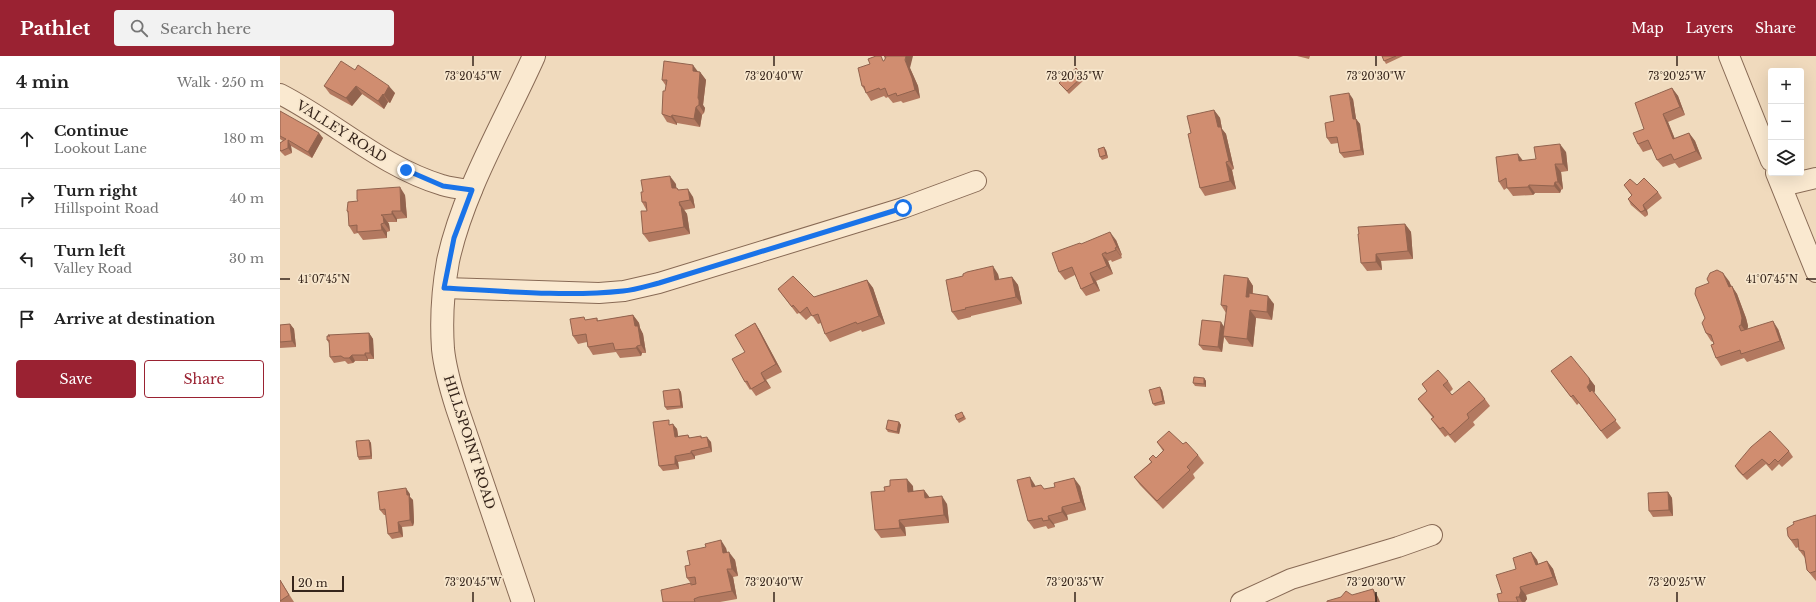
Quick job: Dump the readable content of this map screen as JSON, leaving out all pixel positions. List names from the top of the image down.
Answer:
{
  "streets": {
    "street": ["VALLEY ROAD", "HILLSPOINT ROAD"]
  },
  "crossings": [
    ["VALLEY ROAD", "HILLSPOINT ROAD"]
  ],
  "scale_bar": "20 m",
  "page": {
    "header": "Pathlet",
    "search": "Search here",
    "nav": ["Map", "Layers", "Share"],
    "heading": ["4 min", "Walk · 250 m"],
    "map_buttons": ["+", "−"],
    "list": [
      ["Continue", "Lookout Lane", "180 m"],
      ["Turn right", "Hillspoint Road", "40 m"],
      ["Turn left", "Valley Road", "30 m"],
      "Arrive at destination"
    ],
    "buttons": ["Save", "Share"],
    "scale": "20 m"
  },
  "coordinates": [
    "73°20'45\"W",
    "73°20'40\"W",
    "73°20'35\"W",
    "73°20'30\"W",
    "73°20'25\"W",
    "41°07'45\"N"
  ]
}
